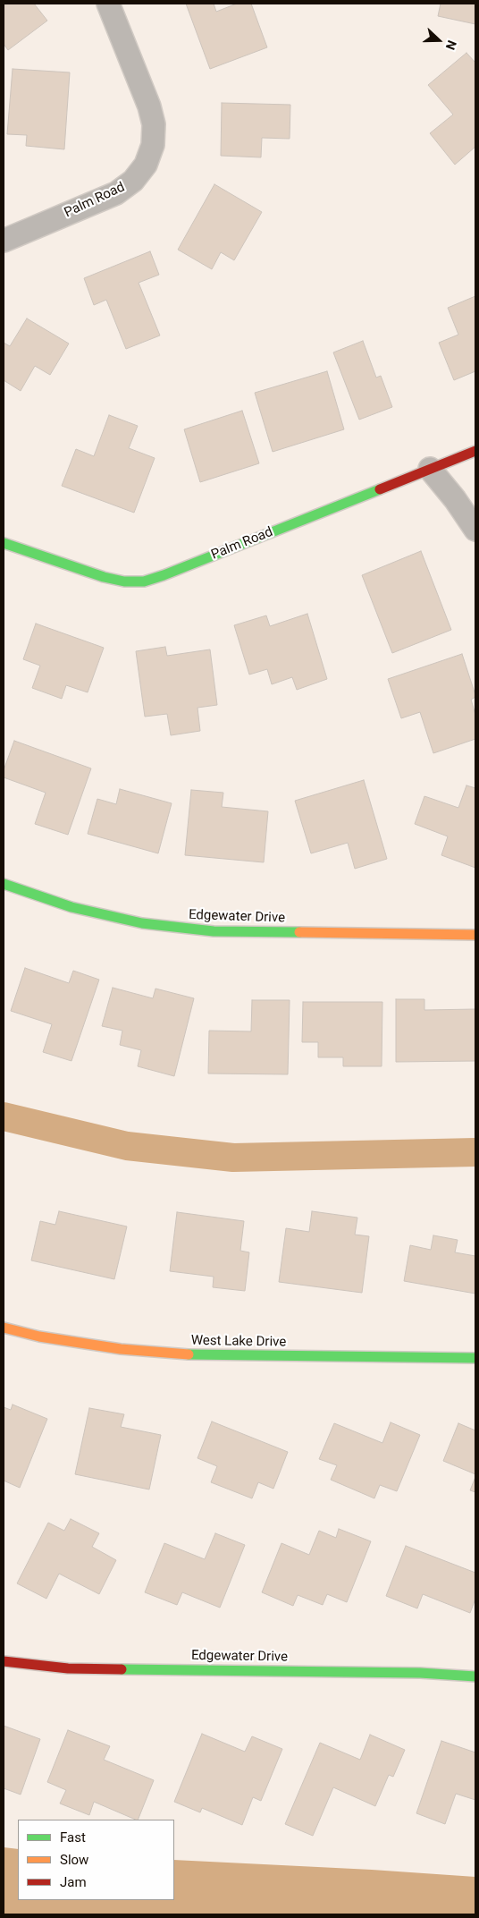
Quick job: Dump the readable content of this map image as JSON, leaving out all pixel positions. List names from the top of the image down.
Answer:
{
  "streets": {
    "street": ["Palm Road", "Edgewater Drive", "West Lake Drive"]
  },
  "legend": ["Fast", "Slow", "Jam"],
  "north": "right"
}
